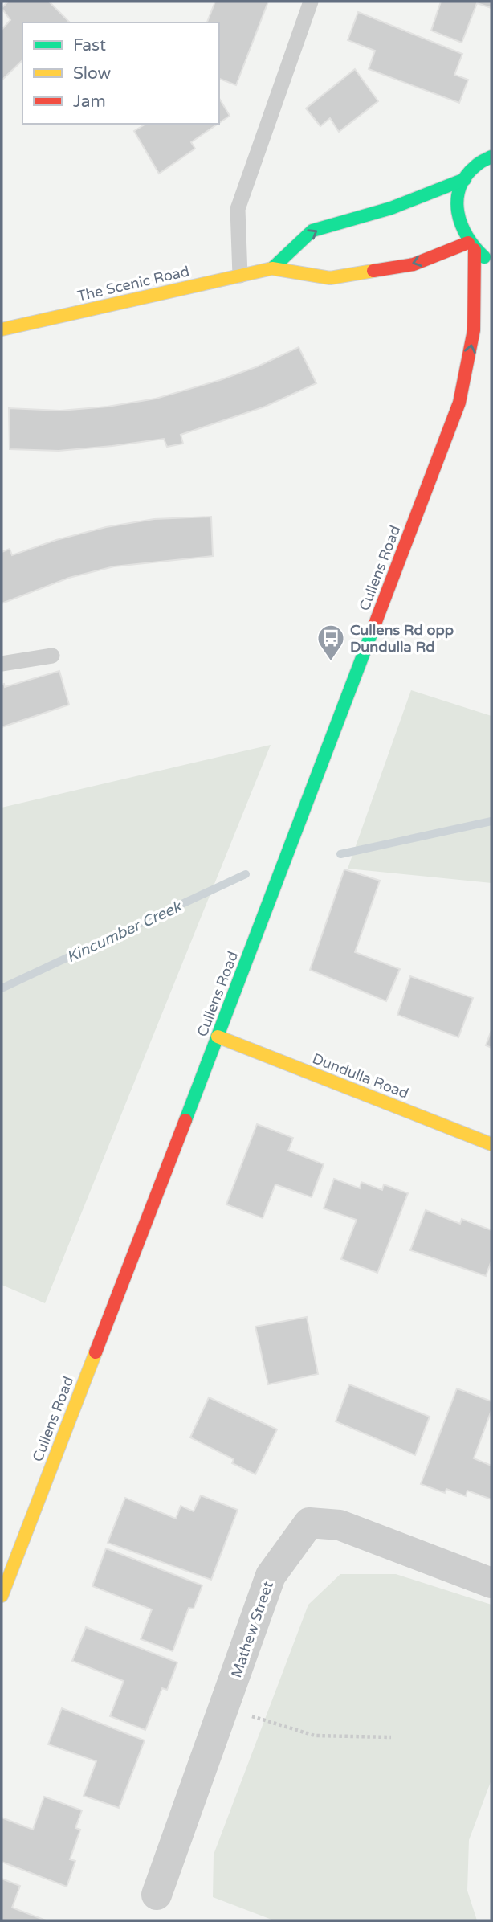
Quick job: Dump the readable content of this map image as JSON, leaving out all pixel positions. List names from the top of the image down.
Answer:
{
  "streets": {
    "main road": ["The Scenic Road", "Cullens Road", "Dundulla Road"],
    "street": ["Mathew Street"]
  },
  "crossings": [
    ["The Scenic Road", "Cullens Road"],
    ["Cullens Road", "Dundulla Road"]
  ],
  "water": ["Kincumber Creek"],
  "places": {
    "bus stop": ["Cullens Rd opp Dundulla Rd"]
  },
  "legend": ["Fast", "Slow", "Jam"]
}
